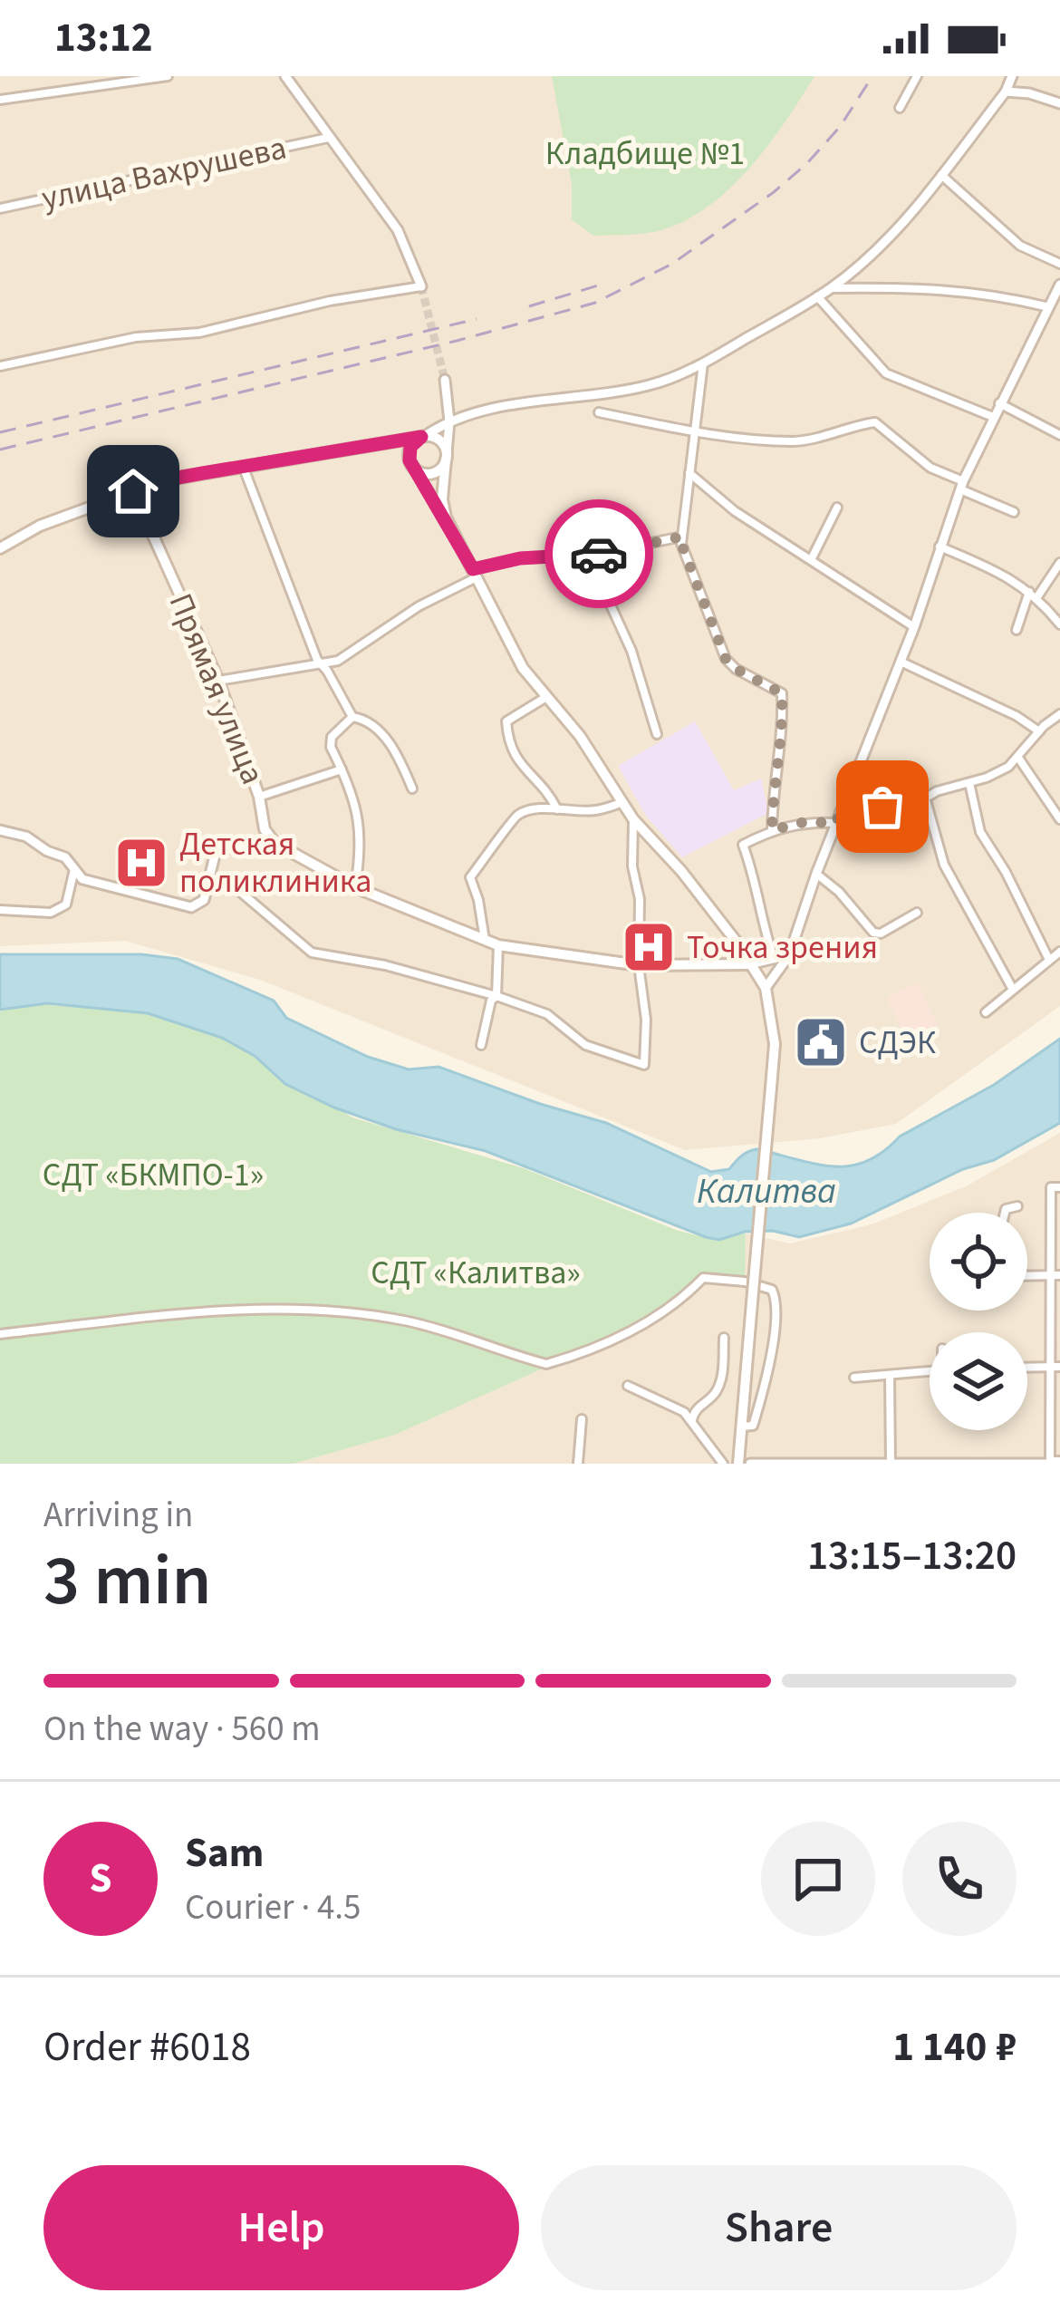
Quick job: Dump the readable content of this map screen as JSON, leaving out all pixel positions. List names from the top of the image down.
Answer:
{
  "streets": {
    "main road": ["Прямая улица"],
    "street": ["улица Вахрушева"]
  },
  "water": ["Калитва"],
  "parks": ["Кладбище №1", "СДТ «БКМПО-1»", "СДТ «Калитва»"],
  "places": {
    "hospital": ["Детская поликлиника", "Точка зрения"],
    "public building": ["СДЭК"]
  },
  "page": {
    "status": "13:12",
    "heading": ["3 min", "Arriving in", "13:15–13:20"],
    "panel": [
      "Sam",
      "Courier · 4.5",
      "Order #6018",
      "1 140 ₽"
    ],
    "bar": "On the way · 560 m",
    "round": "S",
    "buttons": ["Help", "Share"]
  }
}
